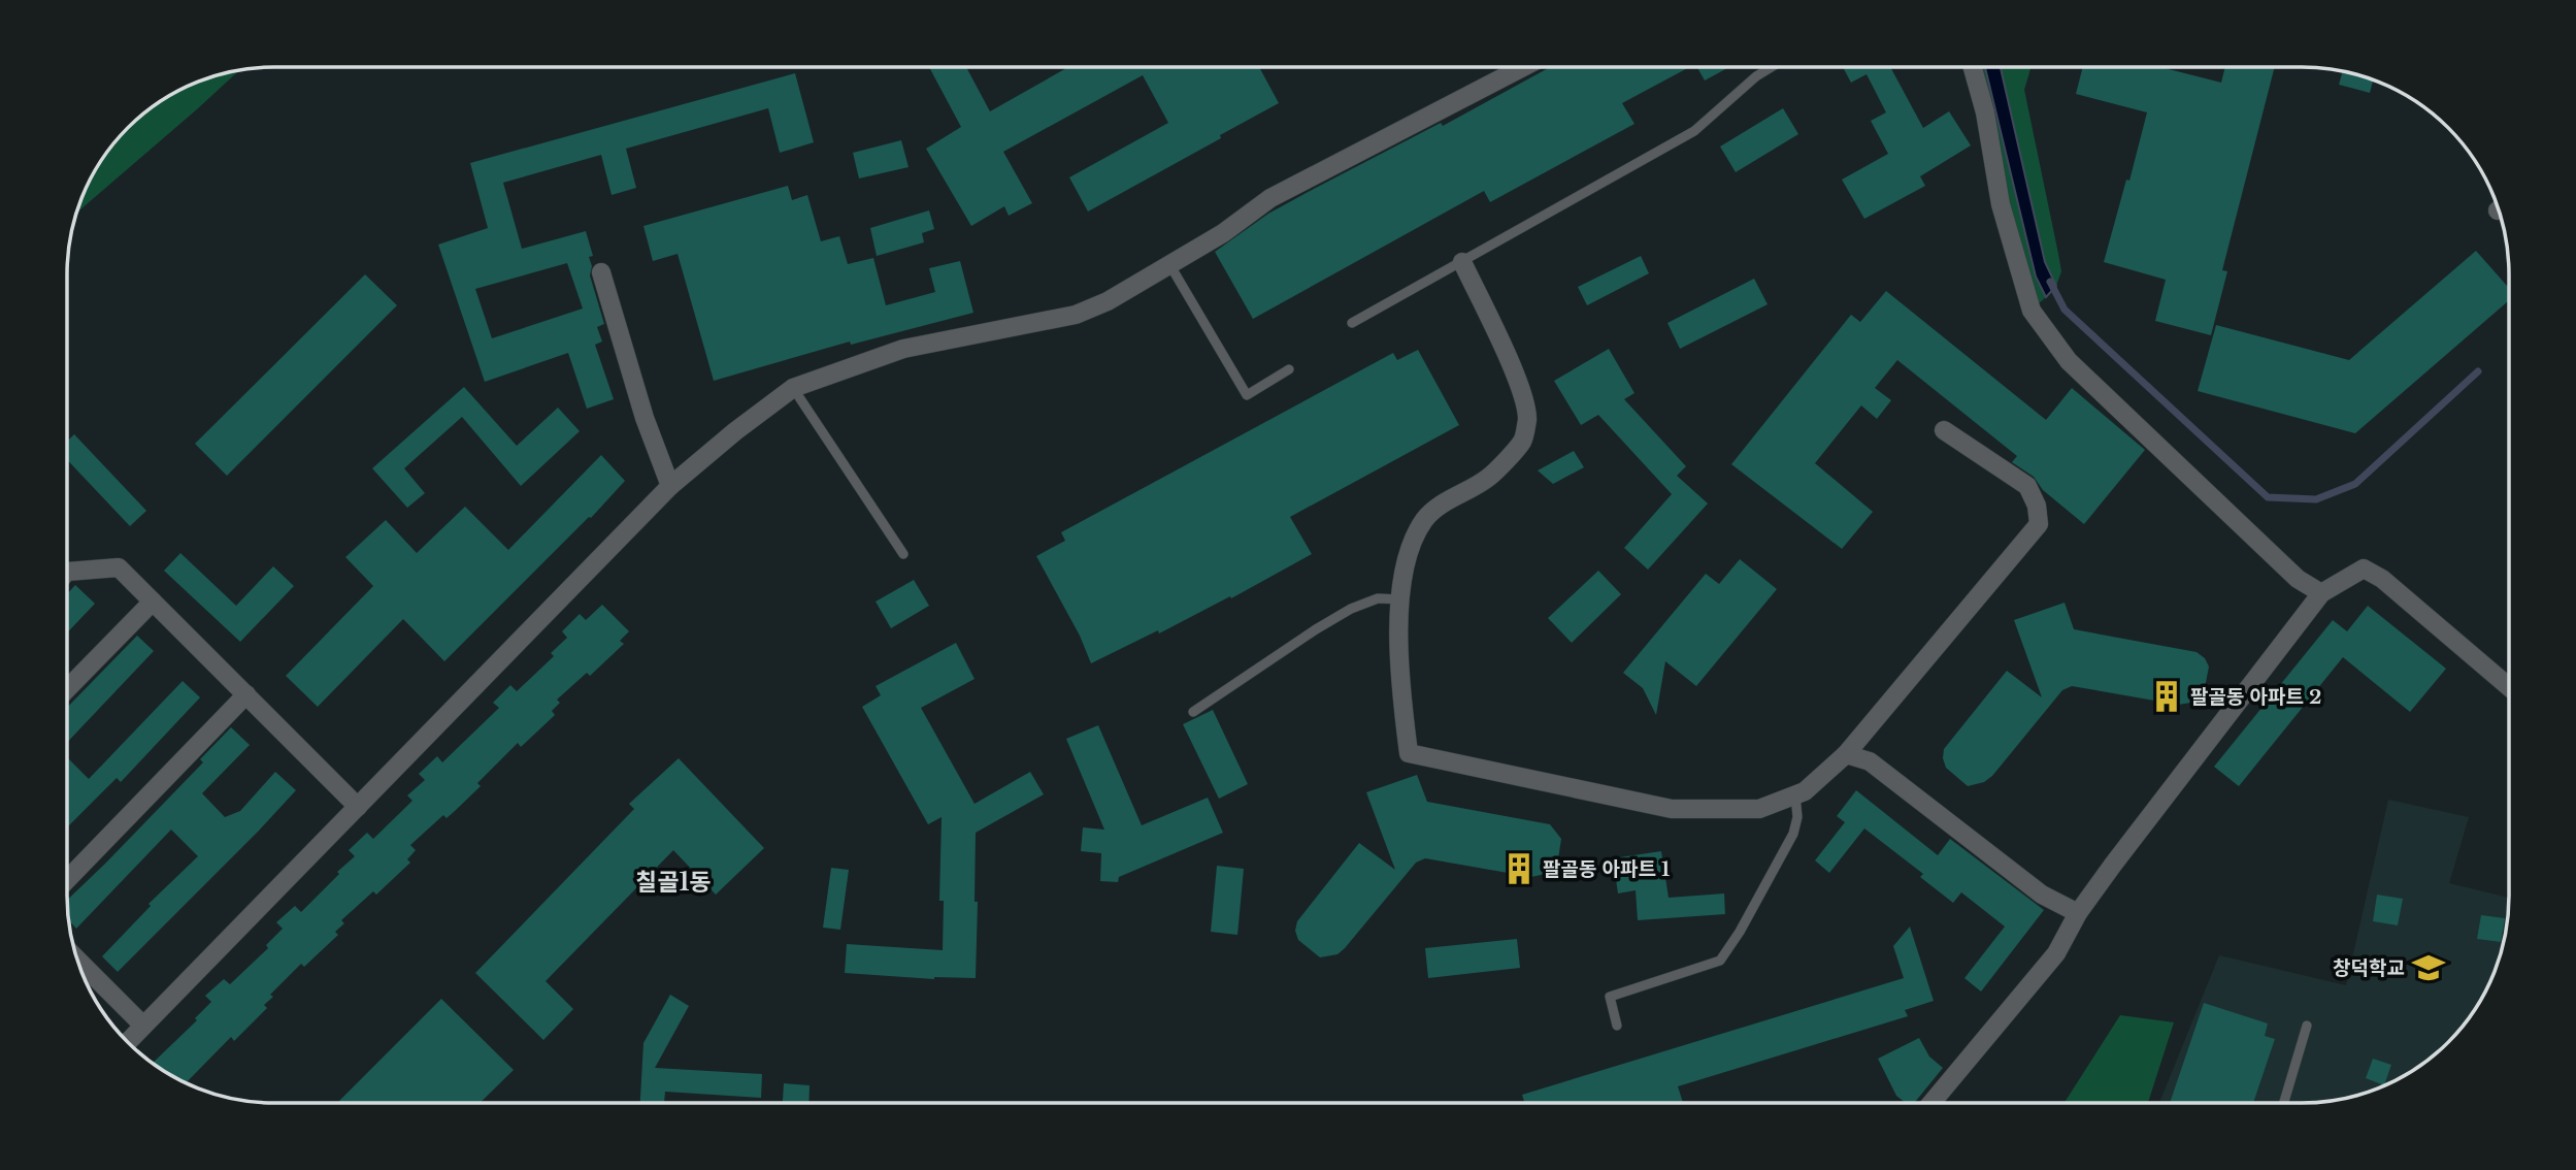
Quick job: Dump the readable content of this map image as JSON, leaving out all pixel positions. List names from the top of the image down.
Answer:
{
  "districts": ["칠골1동"],
  "places": {
    "building": ["팔골동 아파트 2", "팔골동 아파트 1"],
    "school or university": ["창덕학교"]
  }
}
